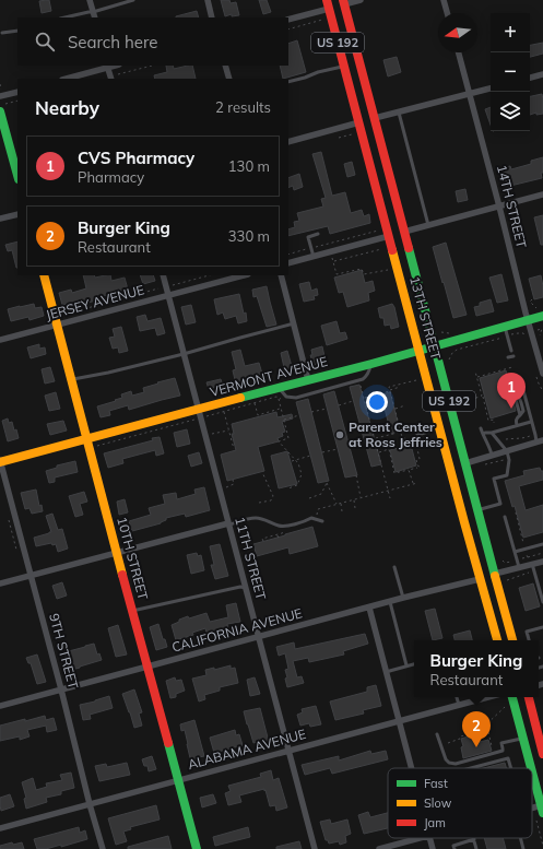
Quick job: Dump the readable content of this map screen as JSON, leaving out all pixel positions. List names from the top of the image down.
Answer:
{
  "streets": {
    "main road": [
      "US 192",
      "13TH STREET",
      "VERMONT AVENUE",
      "10TH STREET"
    ],
    "street": [
      "14TH STREET",
      "JERSEY AVENUE",
      "11TH STREET",
      "CALIFORNIA AVENUE",
      "9TH STREET",
      "ALABAMA AVENUE"
    ]
  },
  "crossings": [
    ["14TH STREET", "VERMONT AVENUE"],
    ["JERSEY AVENUE", "10TH STREET"],
    ["JERSEY AVENUE", "11TH STREET"],
    ["13TH STREET", "VERMONT AVENUE"],
    ["13TH STREET", "CALIFORNIA AVENUE"],
    ["VERMONT AVENUE", "10TH STREET"],
    ["VERMONT AVENUE", "11TH STREET"],
    ["VERMONT AVENUE", "9TH STREET"],
    ["10TH STREET", "CALIFORNIA AVENUE"],
    ["10TH STREET", "ALABAMA AVENUE"],
    ["11TH STREET", "CALIFORNIA AVENUE"],
    ["11TH STREET", "ALABAMA AVENUE"],
    ["CALIFORNIA AVENUE", "9TH STREET"],
    ["9TH STREET", "ALABAMA AVENUE"]
  ],
  "places": ["Parent Center at Ross Jeffries"],
  "legend": ["Fast", "Slow", "Jam"],
  "north": "left",
  "page": {
    "map_buttons": ["+", "−"],
    "search": "Search here",
    "heading": ["Nearby", "2 results"],
    "list": [
      {
        "mark": "1",
        "name": "CVS Pharmacy",
        "note": "Pharmacy",
        "value": "130 m"
      },
      {
        "mark": "2",
        "name": "Burger King",
        "note": "Restaurant",
        "value": "330 m"
      }
    ],
    "pins": ["1", "2"],
    "popup": ["Burger King", "Restaurant"]
  }
}
